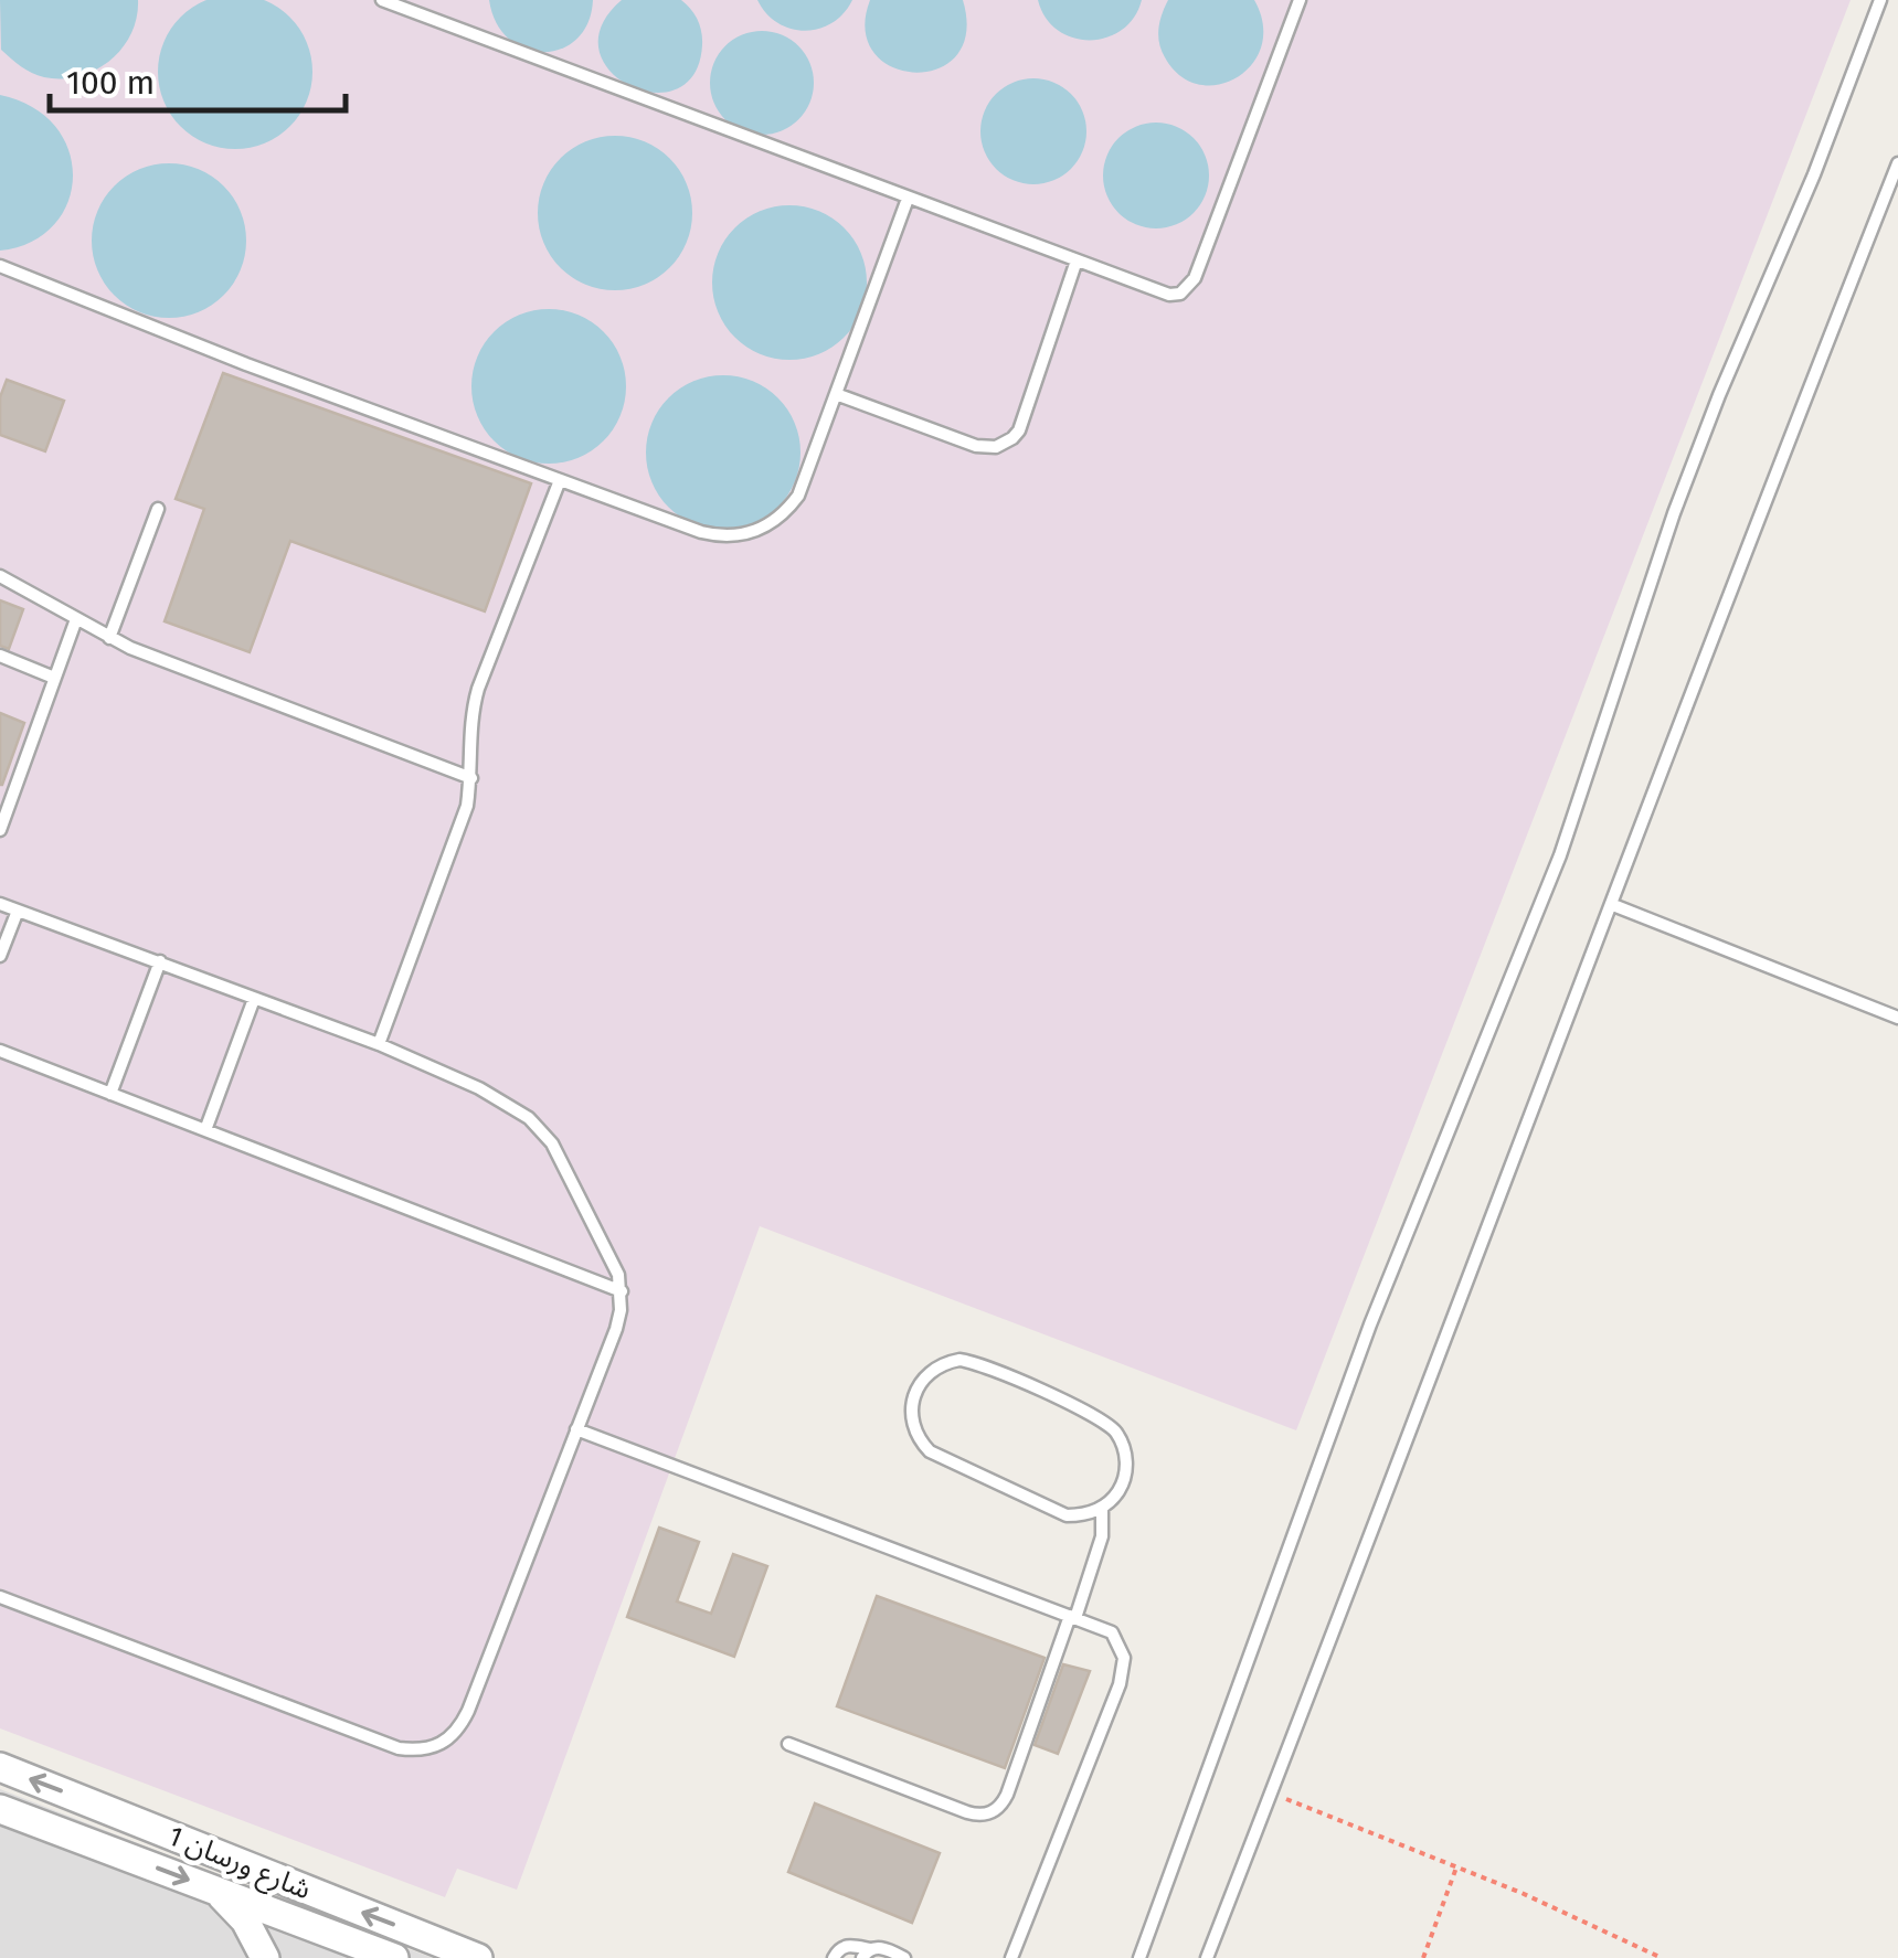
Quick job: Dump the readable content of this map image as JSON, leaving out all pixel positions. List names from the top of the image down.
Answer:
{
  "streets": {
    "street": ["شارع ورسان 1"]
  },
  "scale_bar": "100 m"
}
